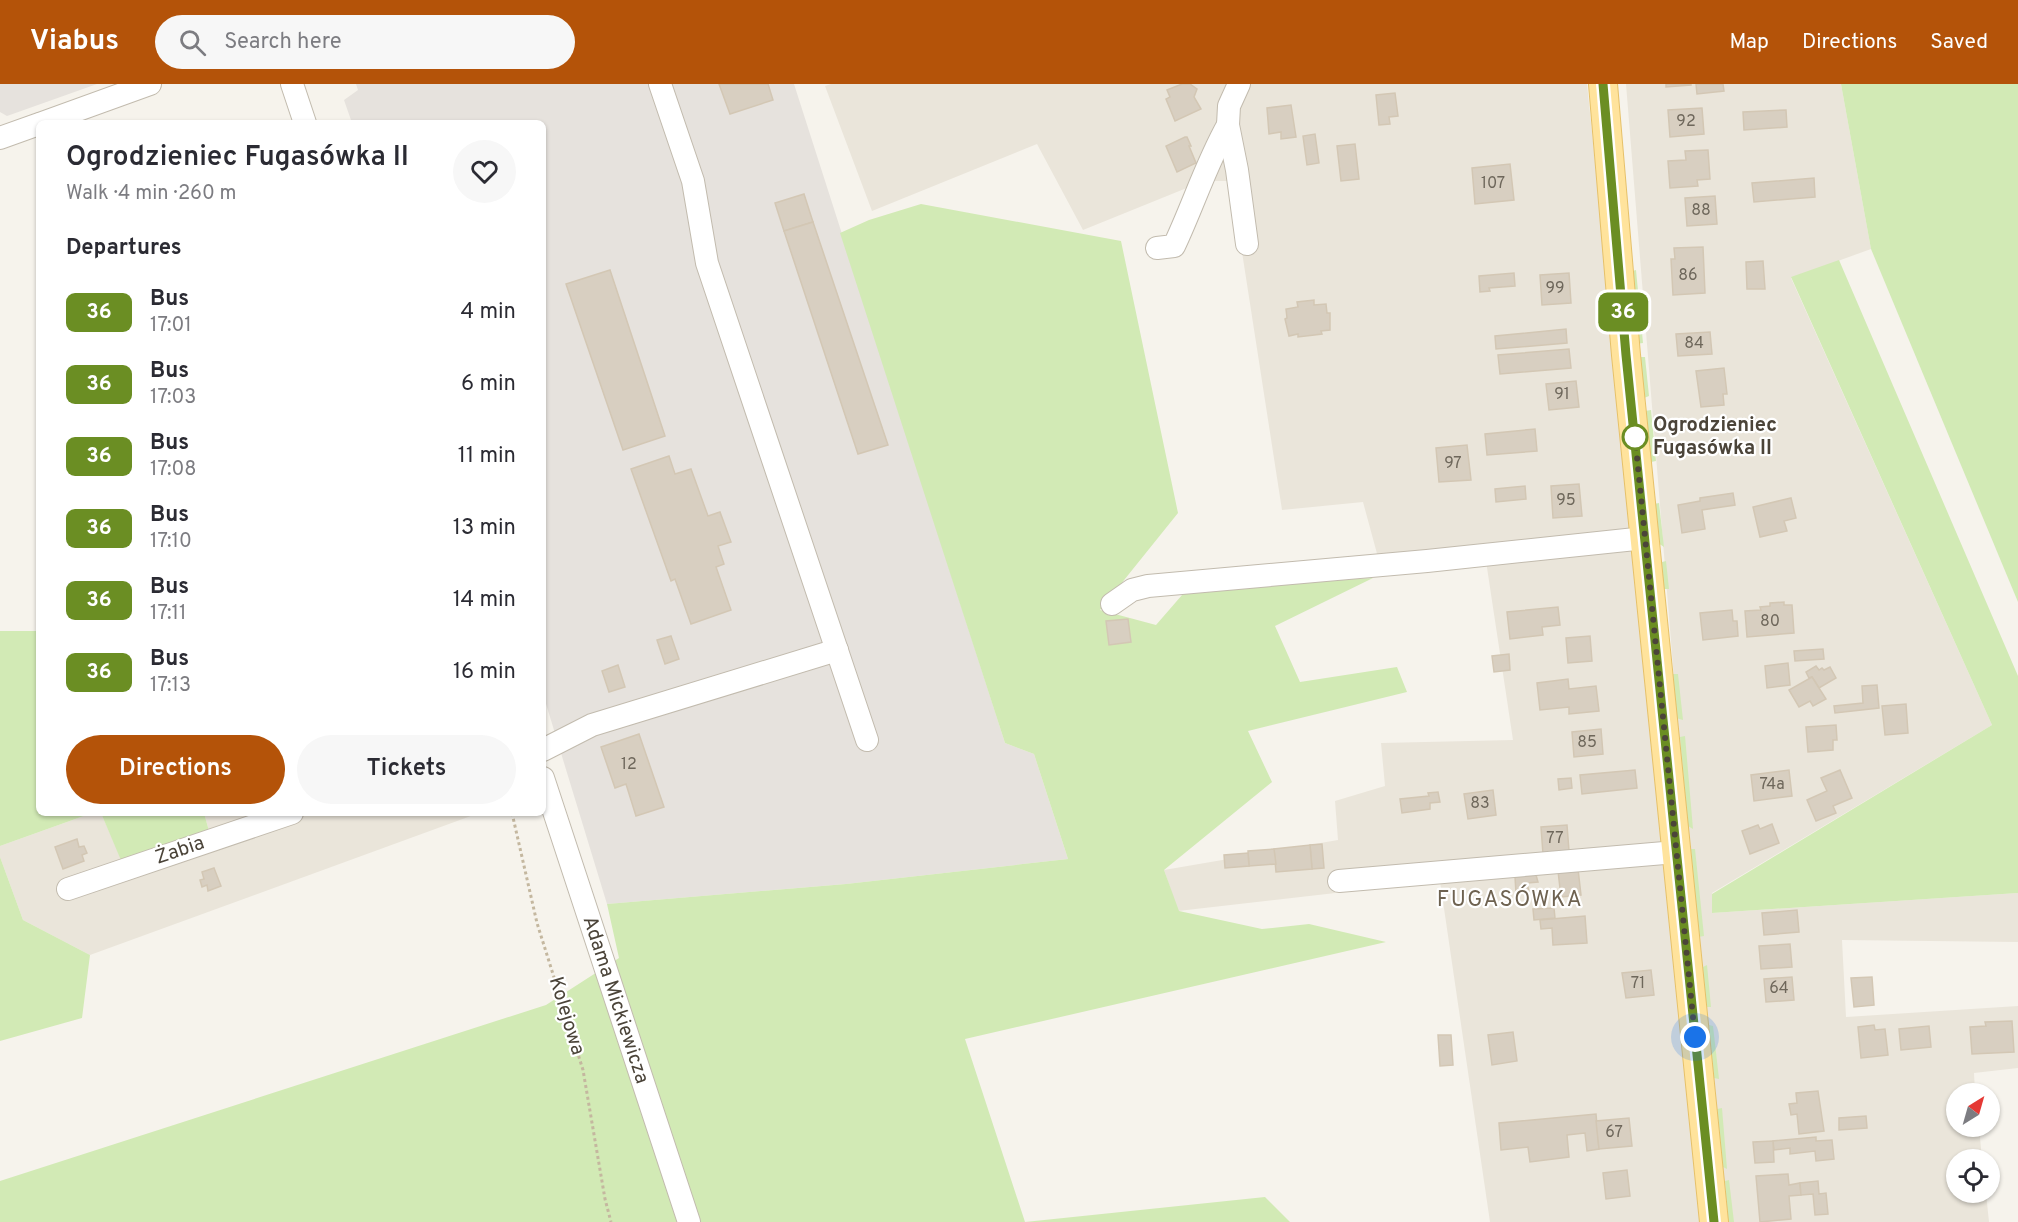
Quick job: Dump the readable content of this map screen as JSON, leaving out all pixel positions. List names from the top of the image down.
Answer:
{
  "streets": {
    "street": ["Żabia", "Adama Mickiewicza"],
    "path": ["Kolejowa"]
  },
  "districts": ["FUGASÓWKA"],
  "places": ["Ogrodzieniec Fugasówka II"],
  "lines": ["bus line 36"],
  "house_numbers": [
    "92",
    "107",
    "88",
    "86",
    "99",
    "84",
    "91",
    "97",
    "95",
    "80",
    "85",
    "12",
    "74a",
    "83",
    "77",
    "71",
    "64",
    "67"
  ],
  "north": "top right",
  "page": {
    "header": "Viabus",
    "search": "Search here",
    "nav": ["Map", "Directions", "Saved"],
    "on_map": "36",
    "heading": [
      ["Ogrodzieniec Fugasówka II", "Walk · 4 min · 260 m"],
      "Departures"
    ],
    "list": [
      {
        "mark": "36",
        "name": "Bus",
        "note": "17:01",
        "value": "4 min"
      },
      {
        "mark": "36",
        "name": "Bus",
        "note": "17:03",
        "value": "6 min"
      },
      {
        "mark": "36",
        "name": "Bus",
        "note": "17:08",
        "value": "11 min"
      },
      {
        "mark": "36",
        "name": "Bus",
        "note": "17:10",
        "value": "13 min"
      },
      {
        "mark": "36",
        "name": "Bus",
        "note": "17:11",
        "value": "14 min"
      },
      {
        "mark": "36",
        "name": "Bus",
        "note": "17:13",
        "value": "16 min"
      }
    ],
    "buttons": ["Directions", "Tickets"]
  }
}
